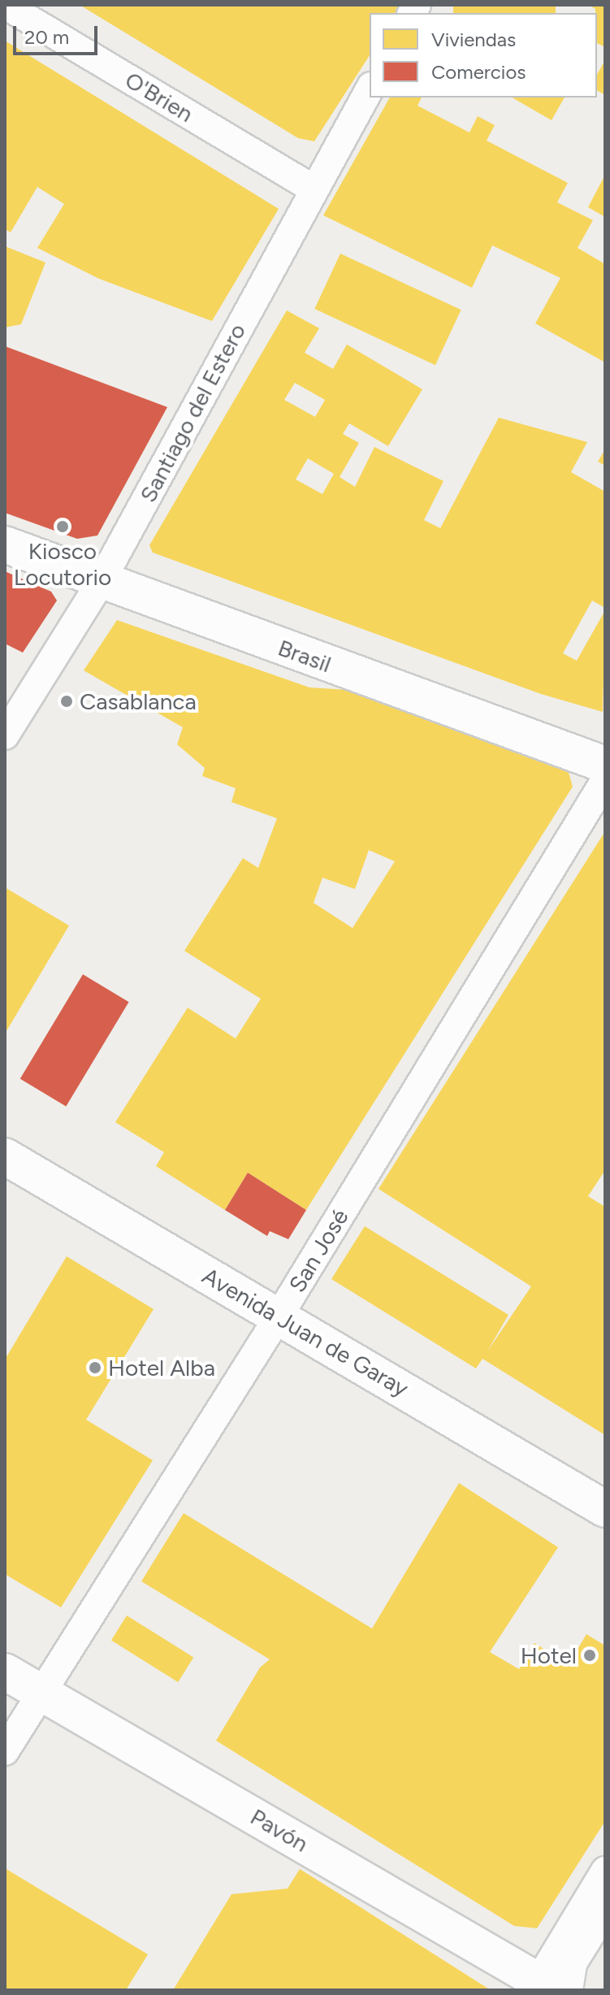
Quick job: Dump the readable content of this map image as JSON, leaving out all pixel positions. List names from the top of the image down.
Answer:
{
  "streets": {
    "street": [
      "O'Brien",
      "Santiago del Estero",
      "Brasil",
      "San José",
      "Avenida Juan de Garay",
      "Pavón"
    ]
  },
  "crossings": [
    ["O'Brien", "Santiago del Estero"],
    ["Santiago del Estero", "Brasil"],
    ["San José", "Avenida Juan de Garay"],
    ["San José", "Pavón"]
  ],
  "places": [
    "Kiosco Locutorio",
    "Casablanca",
    "Hotel Alba",
    "Hotel"
  ],
  "legend": ["Viviendas", "Comercios"],
  "scale_bar": "20 m"
}
